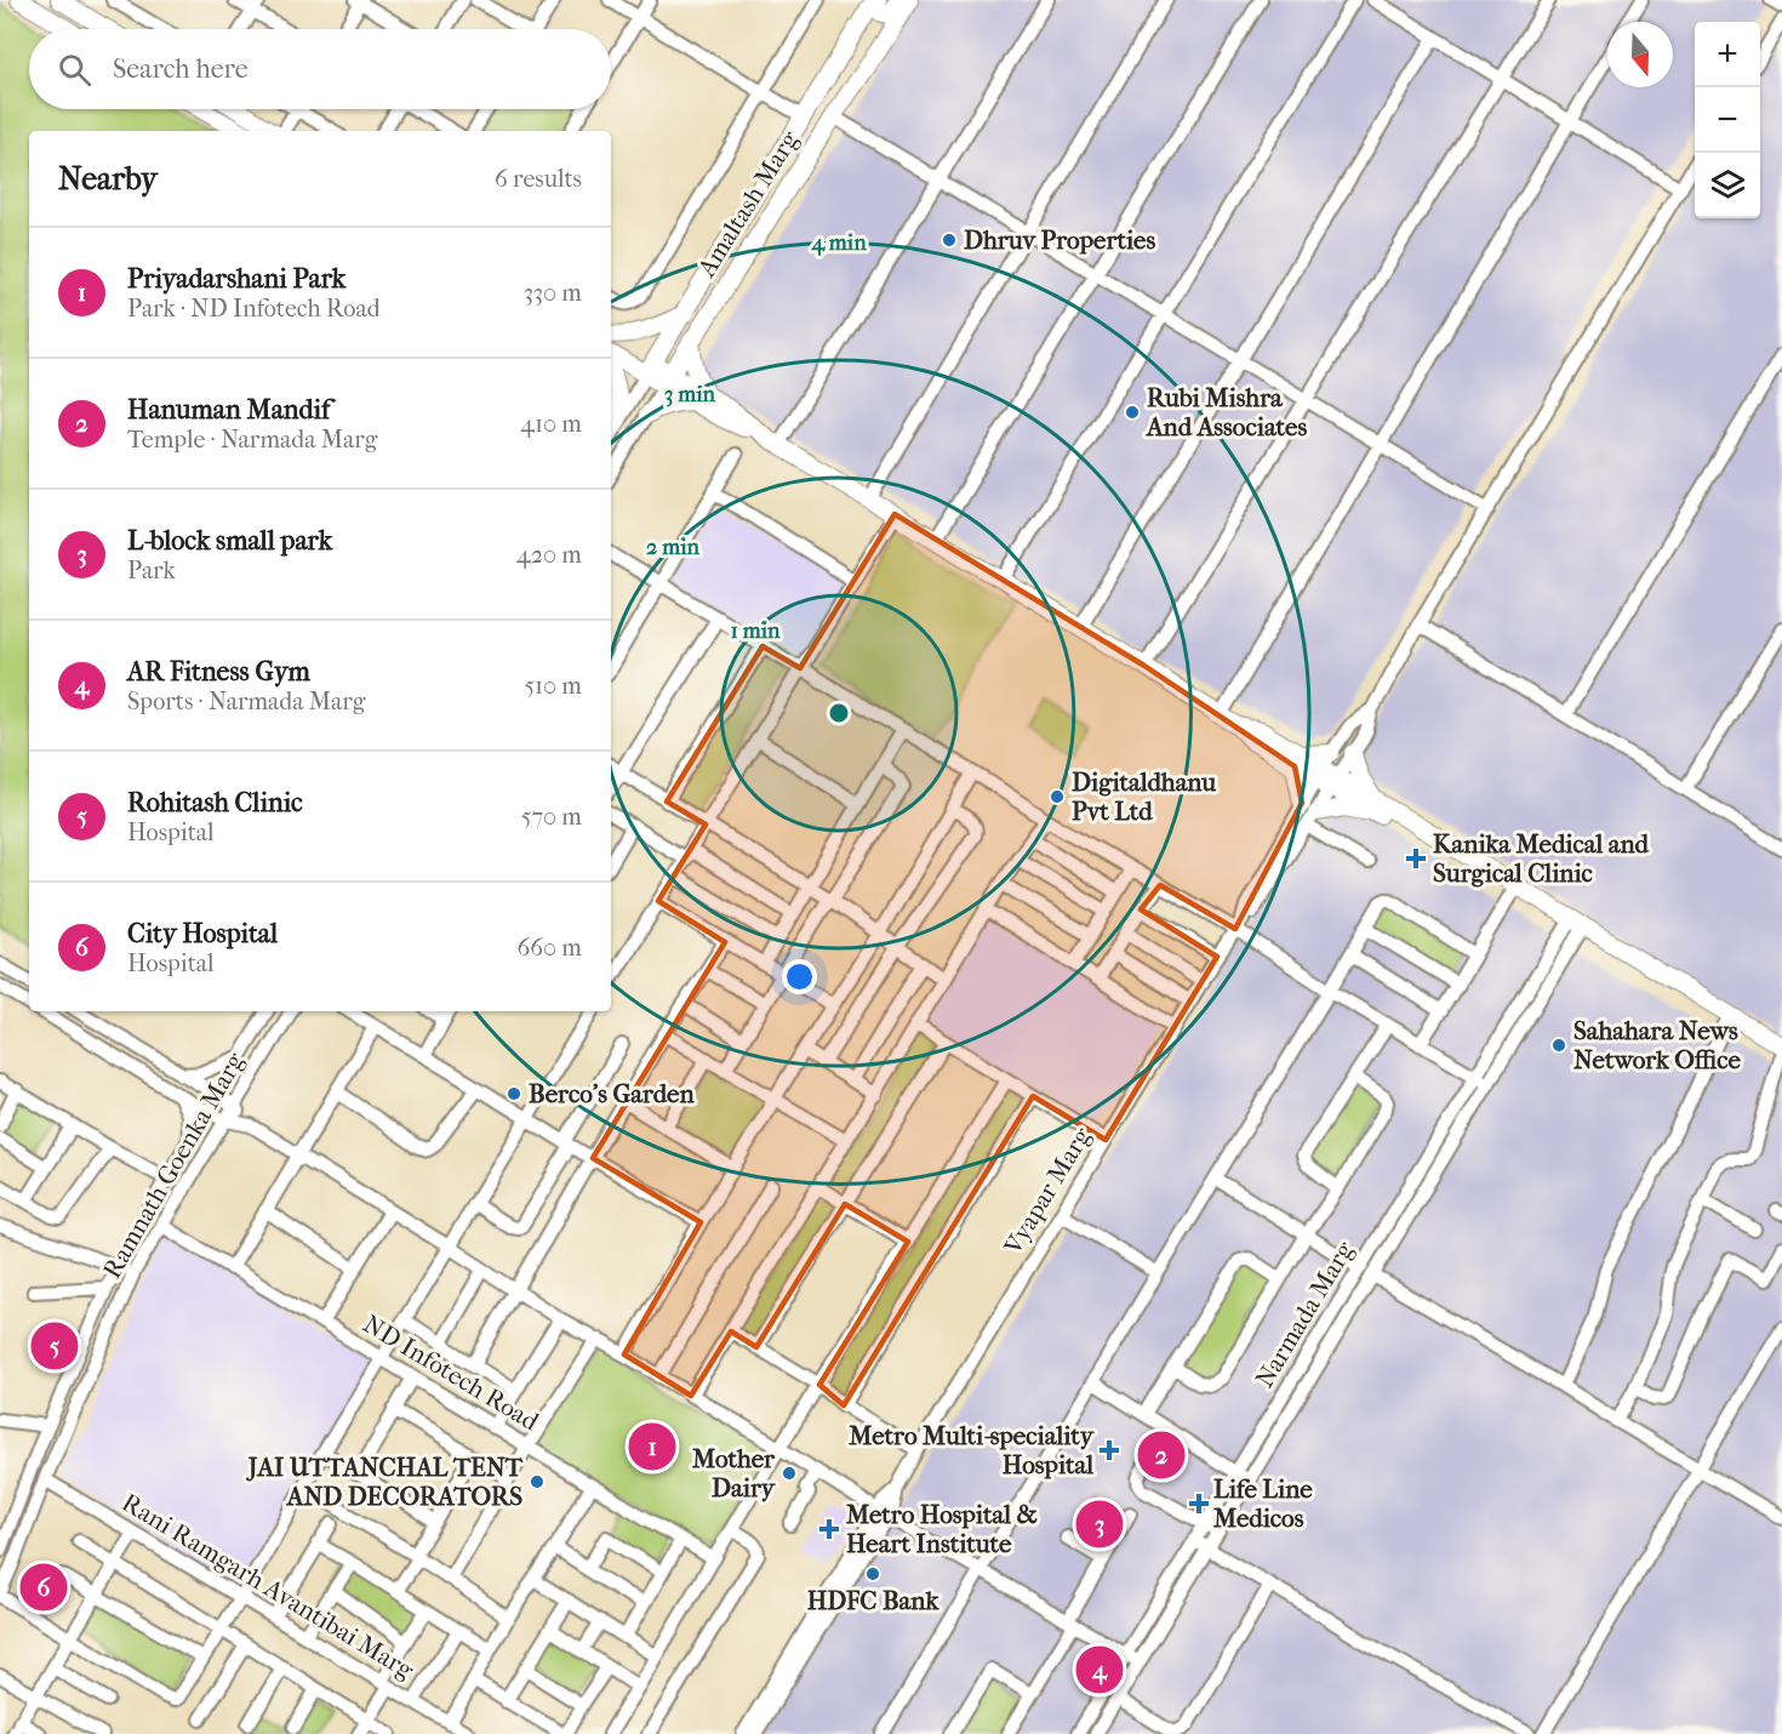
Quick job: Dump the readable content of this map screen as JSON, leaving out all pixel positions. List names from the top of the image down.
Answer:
{
  "streets": {
    "main road": ["Amaltash Marg"],
    "street": [
      "Ramnath Goenka Marg",
      "Vyapar Marg",
      "Narmada Marg",
      "ND Infotech Road",
      "Rani Ramgarh Avantibai Marg"
    ]
  },
  "crossings": [
    ["Ramnath Goenka Marg", "ND Infotech Road"],
    ["Ramnath Goenka Marg", "Rani Ramgarh Avantibai Marg"]
  ],
  "places": {
    "other": [
      "Dhruv Properties",
      "Rubi Mishra And Associates",
      "Digitaldhanu Pvt Ltd",
      "Sahahara News Network Office",
      "Berco's Garden",
      "Mother Dairy",
      "JAI UTTANCHAL TENT AND DECORATORS",
      "HDFC Bank"
    ],
    "health": [
      "Kanika Medical and Surgical Clinic",
      "Metro Multi-speciality Hospital",
      "Life Line Medicos",
      "Metro Hospital & Heart Institute"
    ]
  },
  "north": "bottom",
  "page": {
    "map_buttons": ["+", "−"],
    "search": "Search here",
    "heading": ["Nearby", "6 results"],
    "list": [
      {
        "mark": "1",
        "name": "Priyadarshani Park",
        "note": "Park · ND Infotech Road",
        "value": "330 m"
      },
      {
        "mark": "2",
        "name": "Hanuman Mandif",
        "note": "Temple · Narmada Marg",
        "value": "410 m"
      },
      {
        "mark": "3",
        "name": "L-block small park",
        "note": "Park",
        "value": "420 m"
      },
      {
        "mark": "4",
        "name": "AR Fitness Gym",
        "note": "Sports · Narmada Marg",
        "value": "510 m"
      },
      {
        "mark": "5",
        "name": "Rohitash Clinic",
        "note": "Hospital",
        "value": "570 m"
      },
      {
        "mark": "6",
        "name": "City Hospital",
        "note": "Hospital",
        "value": "660 m"
      }
    ],
    "pins": [
      "5",
      "1",
      "2",
      "3",
      "6",
      "4"
    ]
  },
  "rings": [
    "4 min",
    "3 min",
    "2 min",
    "1 min"
  ]
}
